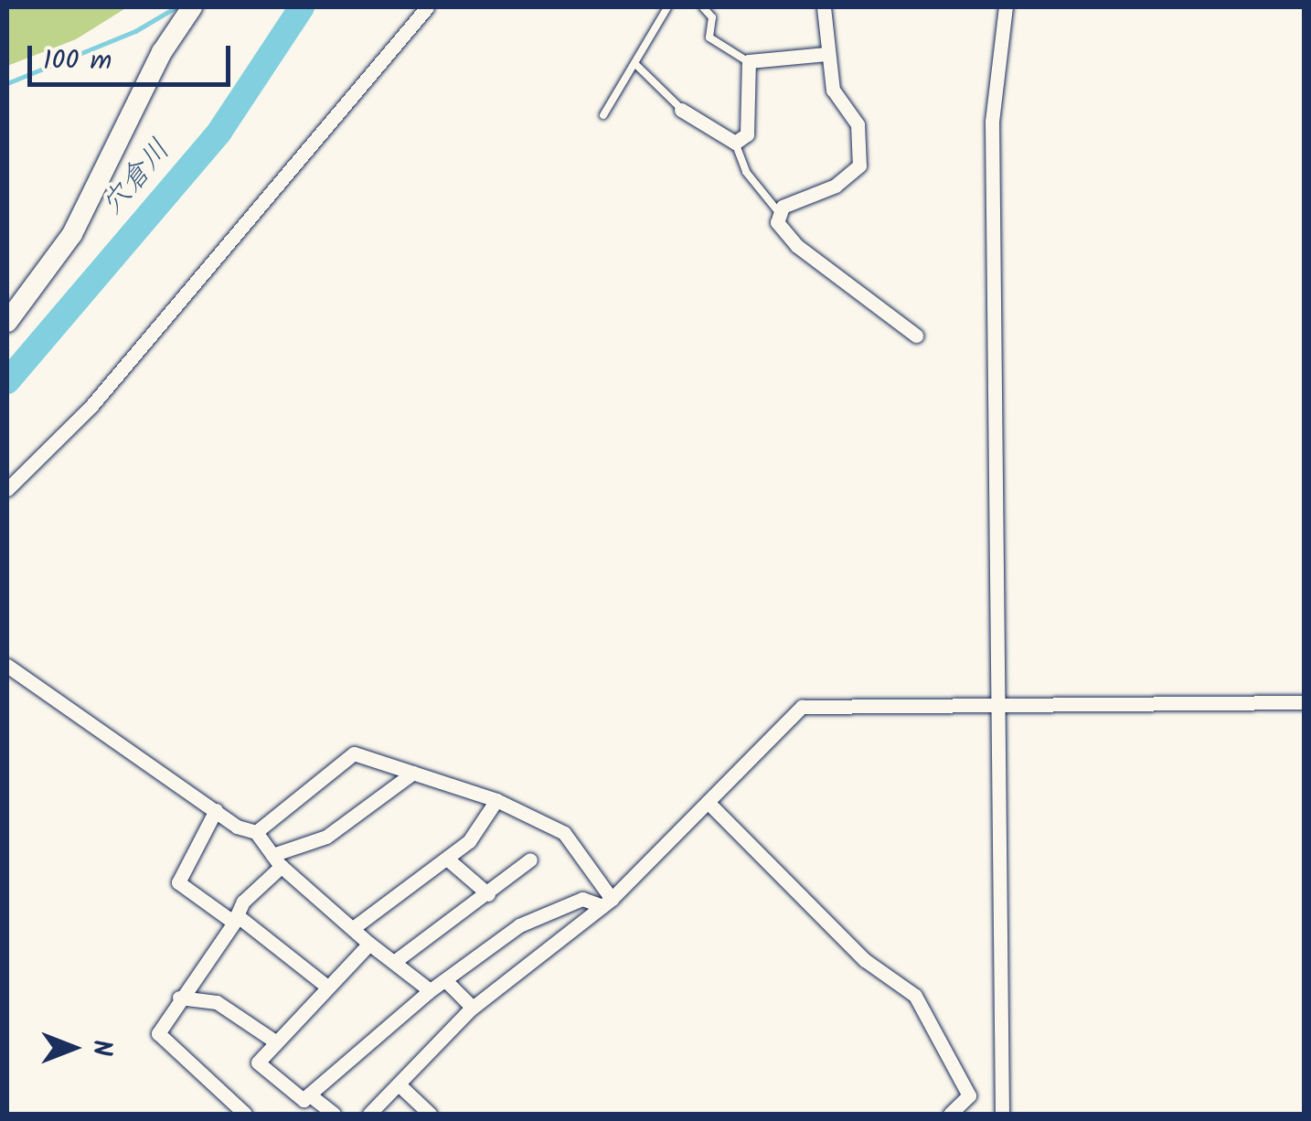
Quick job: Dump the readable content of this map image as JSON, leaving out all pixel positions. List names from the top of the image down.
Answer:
{
  "water": ["穴倉川"],
  "scale_bar": "100 m",
  "north": "right"
}
